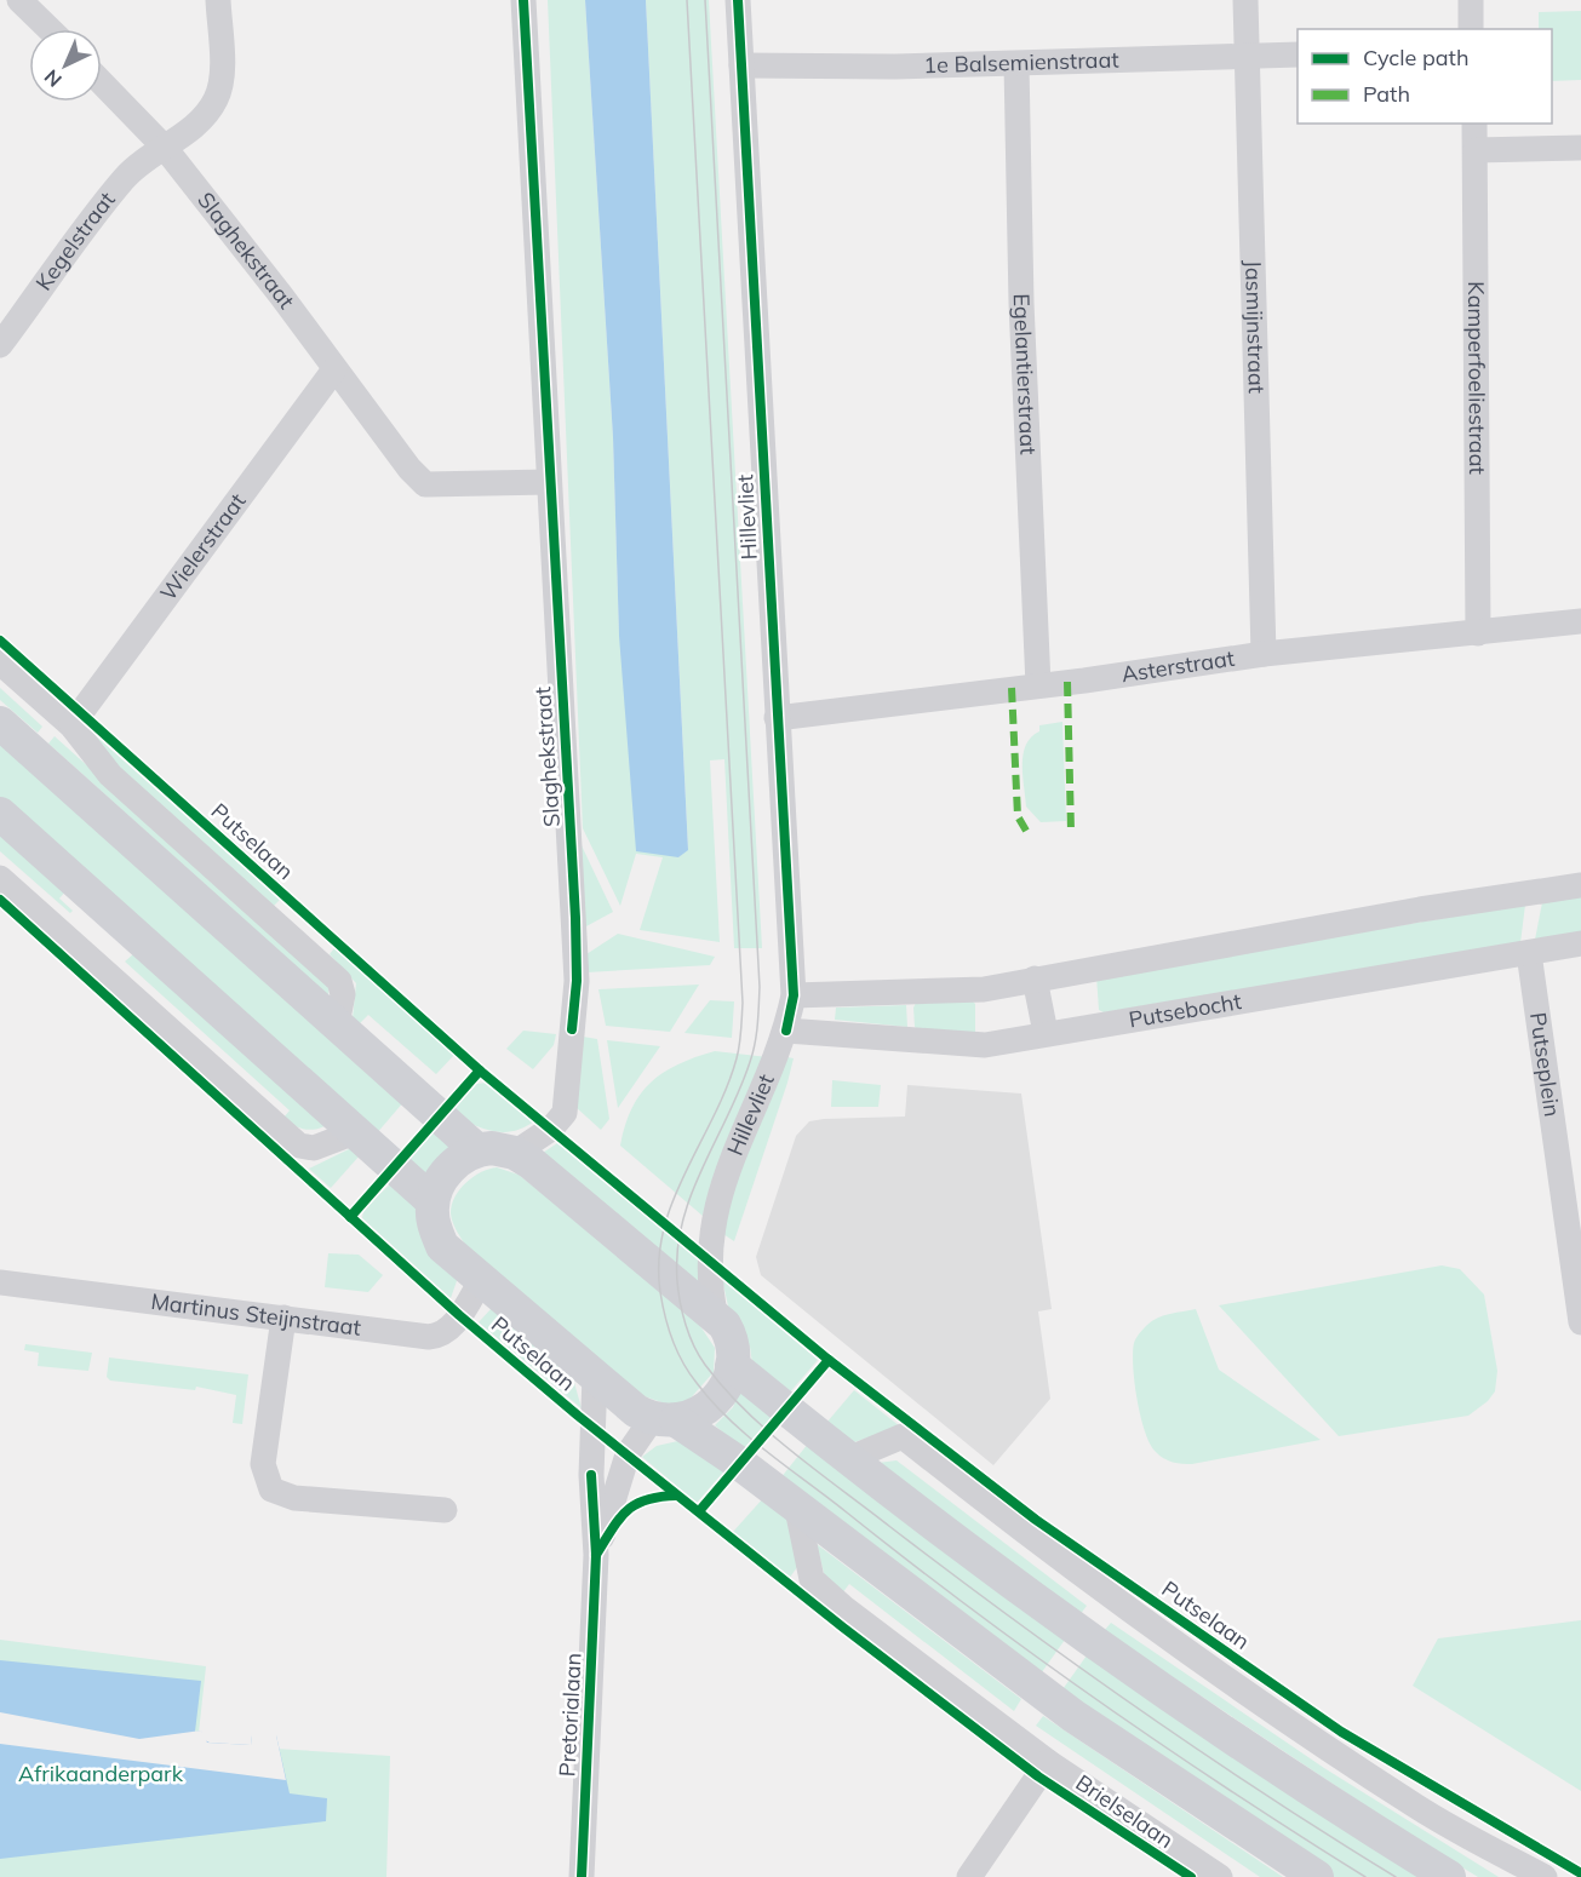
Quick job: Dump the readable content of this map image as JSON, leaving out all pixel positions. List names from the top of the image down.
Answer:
{
  "streets": {
    "street": [
      "1e Balsemienstraat",
      "Kegelstraat",
      "Slaghekstraat",
      "Jasmijnstraat",
      "Egelantierstraat",
      "Kamperfoeliestraat",
      "Hillevliet",
      "Wielerstraat",
      "Asterstraat",
      "Putselaan",
      "Putsebocht",
      "Putseplein",
      "Martinus Steijnstraat",
      "Pretorialaan"
    ],
    "cycle path": ["Brielselaan"]
  },
  "crossings": [
    ["1e Balsemienstraat", "Jasmijnstraat"],
    ["1e Balsemienstraat", "Egelantierstraat"],
    ["1e Balsemienstraat", "Hillevliet"],
    ["Kegelstraat", "Slaghekstraat"],
    ["Slaghekstraat", "Wielerstraat"],
    ["Jasmijnstraat", "Asterstraat"],
    ["Egelantierstraat", "Asterstraat"],
    ["Kamperfoeliestraat", "Asterstraat"],
    ["Hillevliet", "Asterstraat"],
    ["Hillevliet", "Putsebocht"],
    ["Wielerstraat", "Putselaan"],
    ["Putsebocht", "Putseplein"]
  ],
  "parks": ["Afrikaanderpark"],
  "legend": ["Cycle path", "Path"],
  "north": "bottom left"
}
